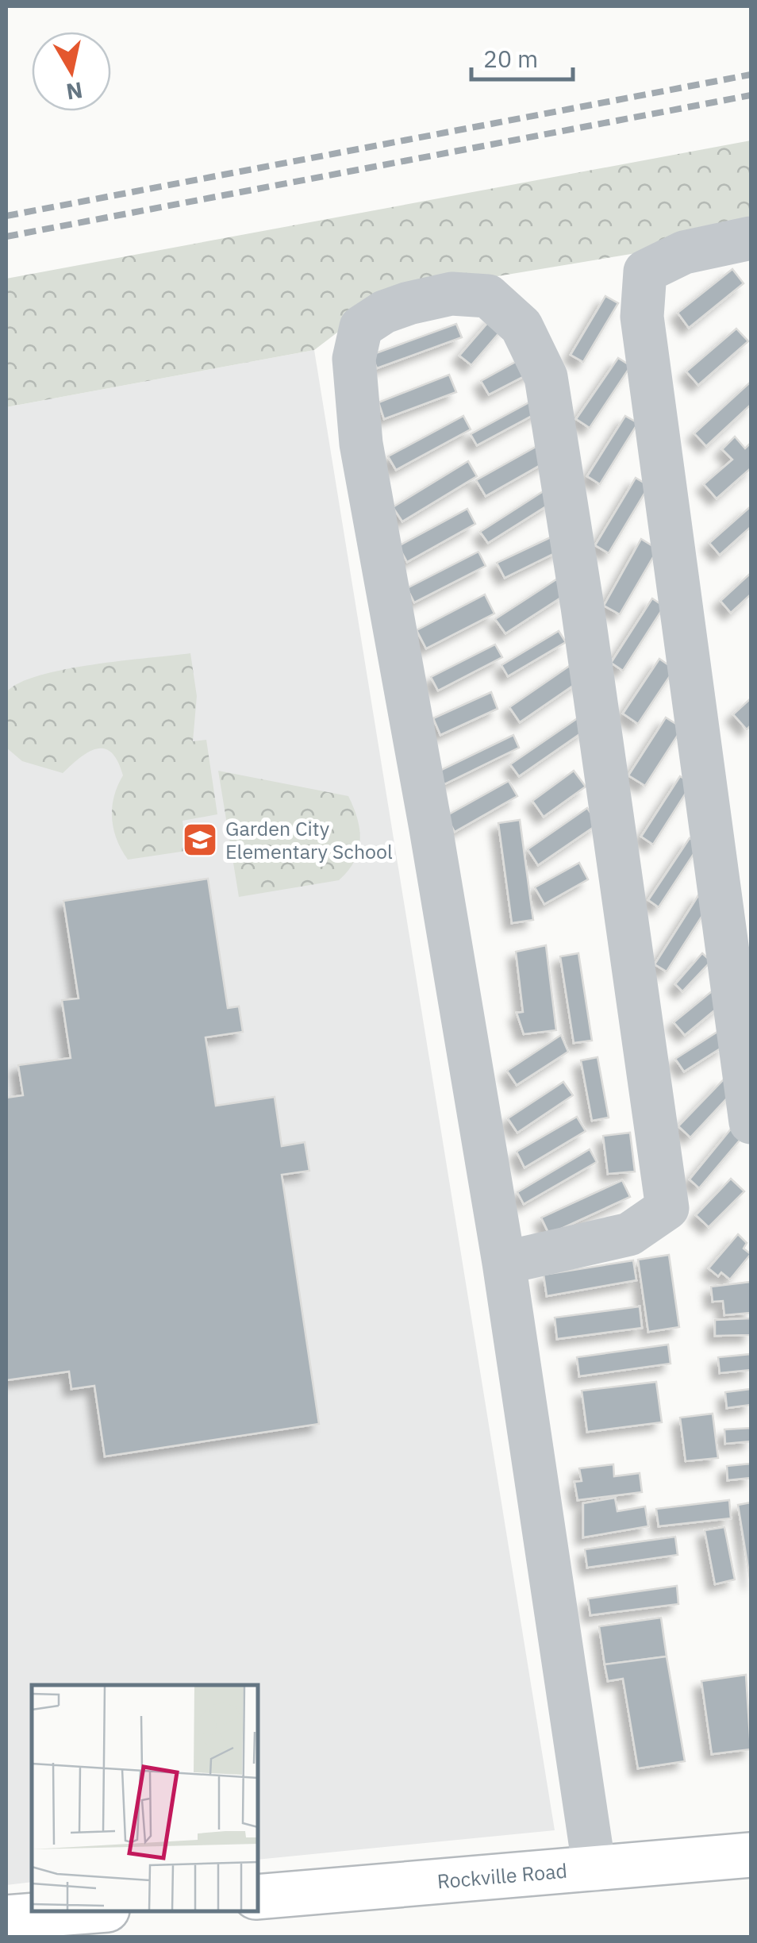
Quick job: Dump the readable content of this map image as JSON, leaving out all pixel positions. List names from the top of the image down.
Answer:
{
  "streets": {
    "main road": ["Rockville Road"]
  },
  "places": {
    "school or university": ["Garden City Elementary School"]
  },
  "scale_bar": "20 m",
  "north": "bottom"
}
